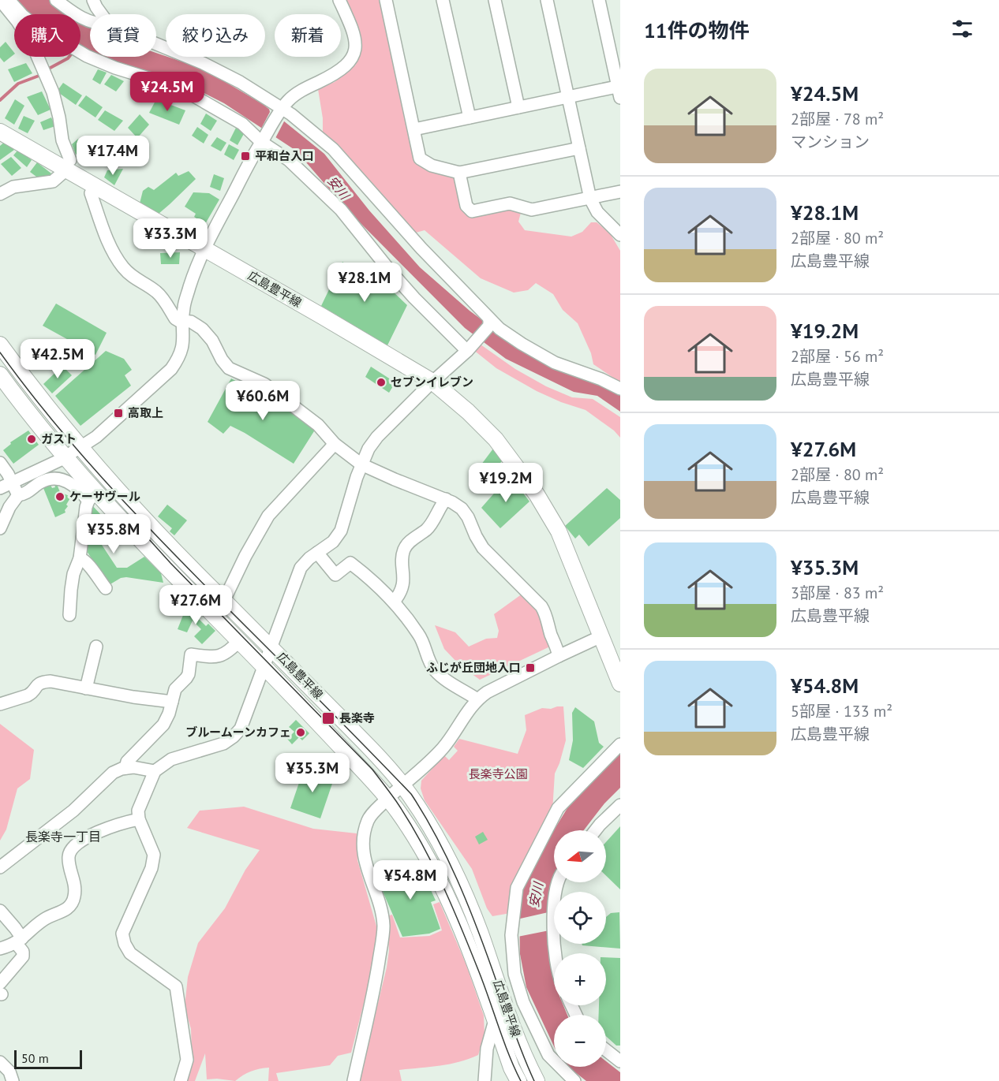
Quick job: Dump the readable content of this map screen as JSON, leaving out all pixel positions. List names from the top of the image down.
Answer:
{
  "streets": {
    "main road": ["広島豊平線"]
  },
  "districts": ["長楽寺一丁目"],
  "water": ["安川"],
  "parks": ["長楽寺公園"],
  "places": {
    "transit": [
      "平和台入口",
      "高取上",
      "ふじが丘団地入口",
      "長楽寺"
    ],
    "other": [
      "セブンイレブン",
      "ガスト",
      "ケーサヴール",
      "ブルームーンカフェ"
    ]
  },
  "scale_bar": "50 m",
  "north": "left",
  "page": {
    "heading": "11件の物件",
    "chip": [
      "購入",
      "賃貸",
      "絞り込み",
      "新着"
    ],
    "list": [
      {
        "name": "¥24.5M",
        "note": "2部屋 · 78 m² · マンション"
      },
      {
        "name": "¥28.1M",
        "note": "2部屋 · 80 m² · 広島豊平線"
      },
      {
        "name": "¥19.2M",
        "note": "2部屋 · 56 m² · 広島豊平線"
      },
      {
        "name": "¥27.6M",
        "note": "2部屋 · 80 m² · 広島豊平線"
      },
      {
        "name": "¥35.3M",
        "note": "3部屋 · 83 m² · 広島豊平線"
      },
      {
        "name": "¥54.8M",
        "note": "5部屋 · 133 m² · 広島豊平線"
      }
    ],
    "price": [
      "¥24.5M",
      "¥17.4M",
      "¥33.3M",
      "¥28.1M",
      "¥42.5M",
      "¥60.6M",
      "¥19.2M",
      "¥35.8M",
      "¥27.6M",
      "¥35.3M",
      "¥54.8M"
    ],
    "map_buttons": ["+", "−"],
    "scale": "50 m"
  }
}
